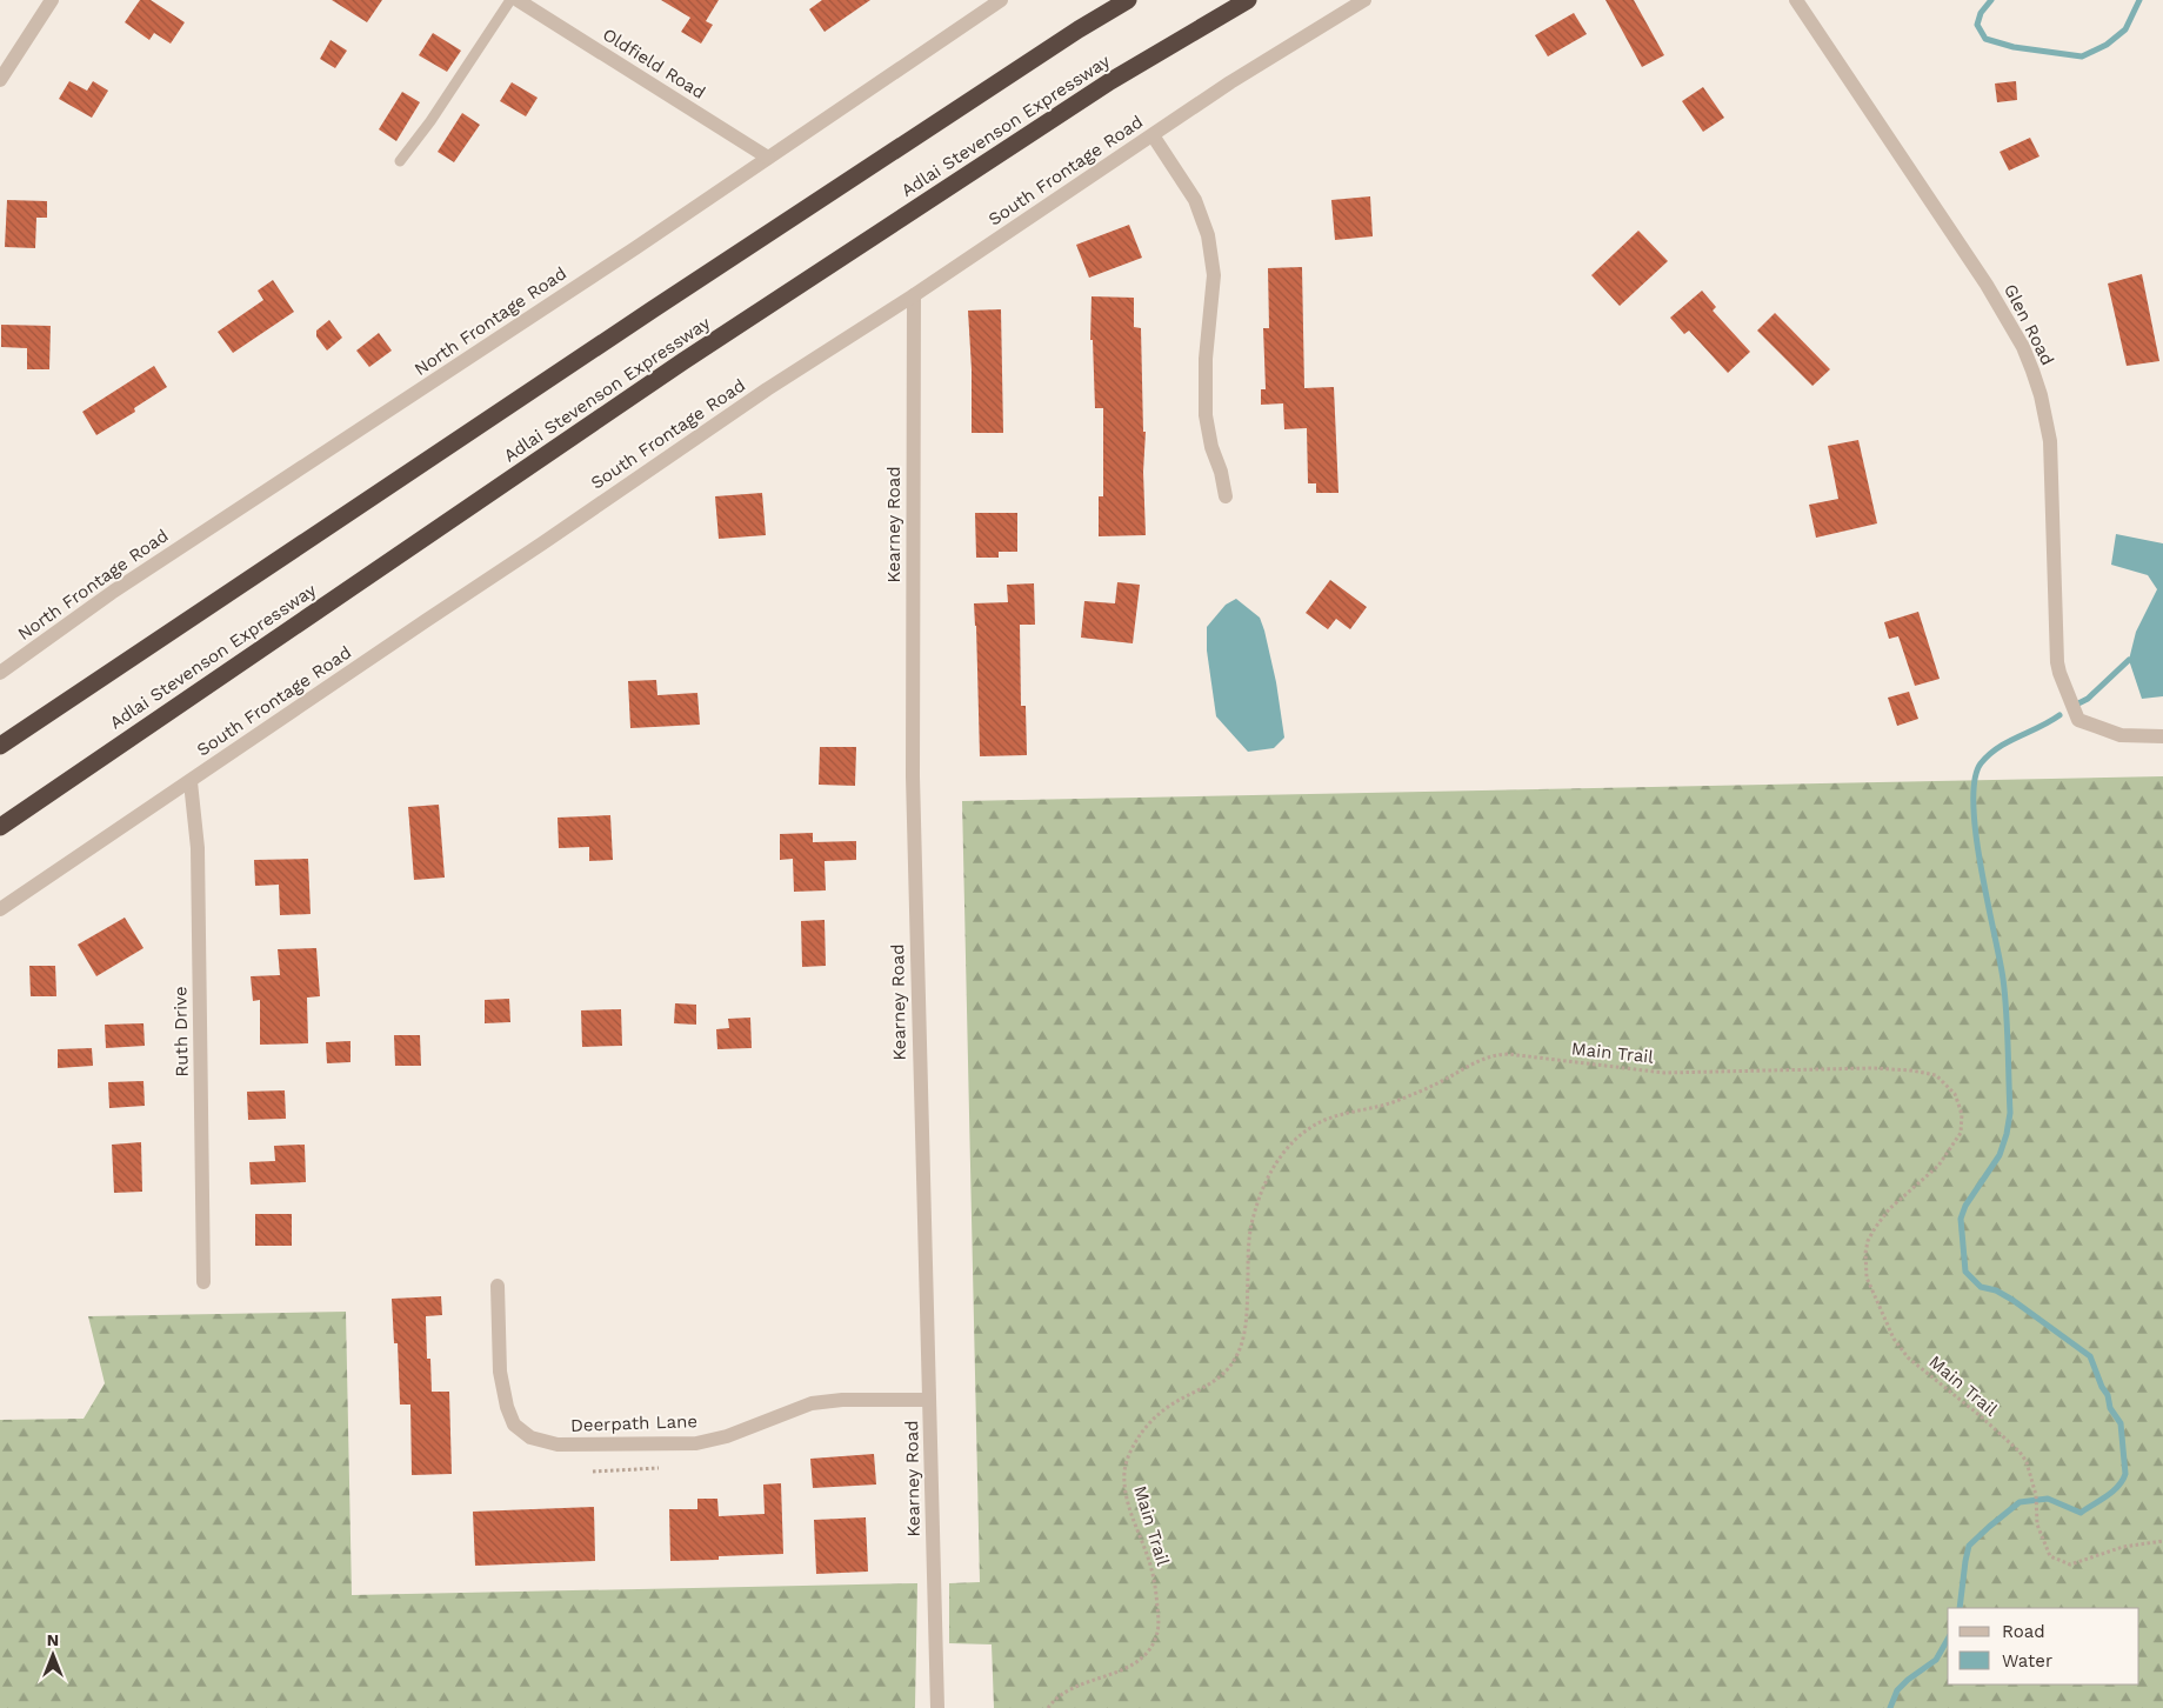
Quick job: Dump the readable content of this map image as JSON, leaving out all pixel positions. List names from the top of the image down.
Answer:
{
  "streets": {
    "highway": ["Adlai Stevenson Expressway"],
    "street": [
      "Oldfield Road",
      "South Frontage Road",
      "North Frontage Road",
      "Glen Road",
      "Kearney Road",
      "Ruth Drive",
      "Deerpath Lane"
    ],
    "path": ["Main Trail"]
  },
  "crossings": [
    ["Oldfield Road", "North Frontage Road"],
    ["South Frontage Road", "Kearney Road"],
    ["South Frontage Road", "Ruth Drive"],
    ["Kearney Road", "Deerpath Lane"]
  ],
  "legend": ["Road", "Water"],
  "north": "top"
}
